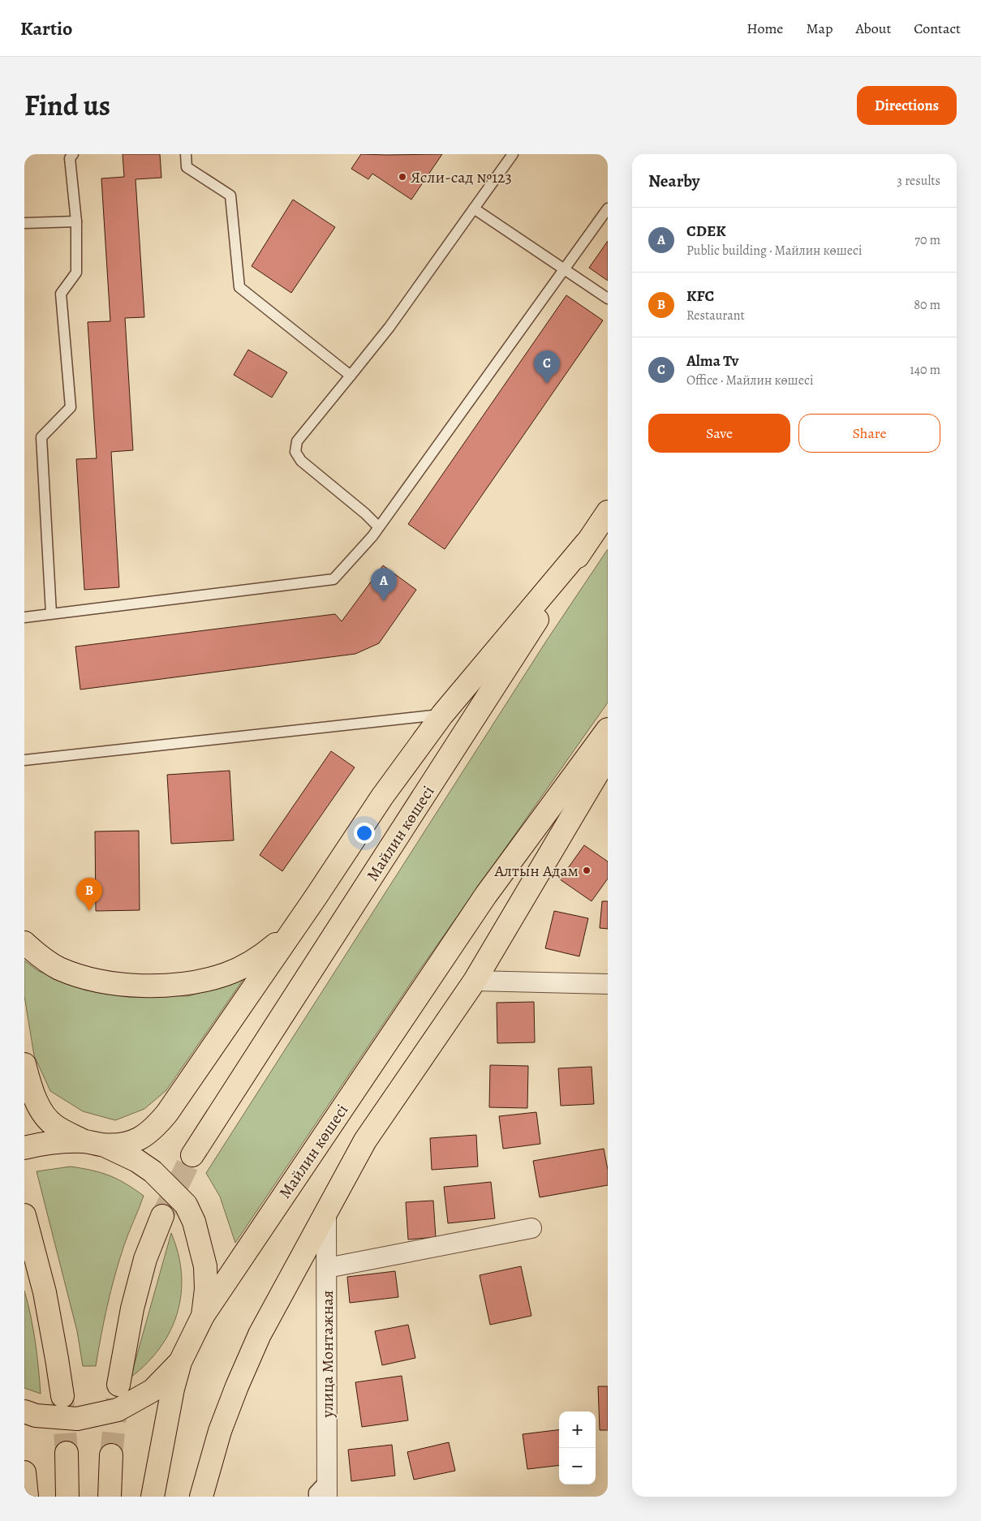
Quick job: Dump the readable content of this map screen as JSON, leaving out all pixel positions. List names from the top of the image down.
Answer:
{
  "streets": {
    "main road": ["Майлин көшесі"],
    "street": ["улица Монтажная"]
  },
  "places": ["Ясли-сад №123", "Алтын Адам"],
  "page": {
    "header": "Kartio",
    "nav": [
      "Home",
      "Map",
      "About",
      "Contact"
    ],
    "title": "Find us",
    "buttons": [
      "Directions",
      ["Save", "Share"]
    ],
    "heading": ["Nearby", "3 results"],
    "list": [
      {
        "mark": "A",
        "name": "CDEK",
        "note": "Public building · Майлин көшесі",
        "value": "70 m"
      },
      {
        "mark": "B",
        "name": "KFC",
        "note": "Restaurant",
        "value": "80 m"
      },
      {
        "mark": "C",
        "name": "Alma Tv",
        "note": "Office · Майлин көшесі",
        "value": "140 m"
      }
    ],
    "pins": ["C", "A", "B"],
    "map_buttons": ["+", "−"]
  }
}
